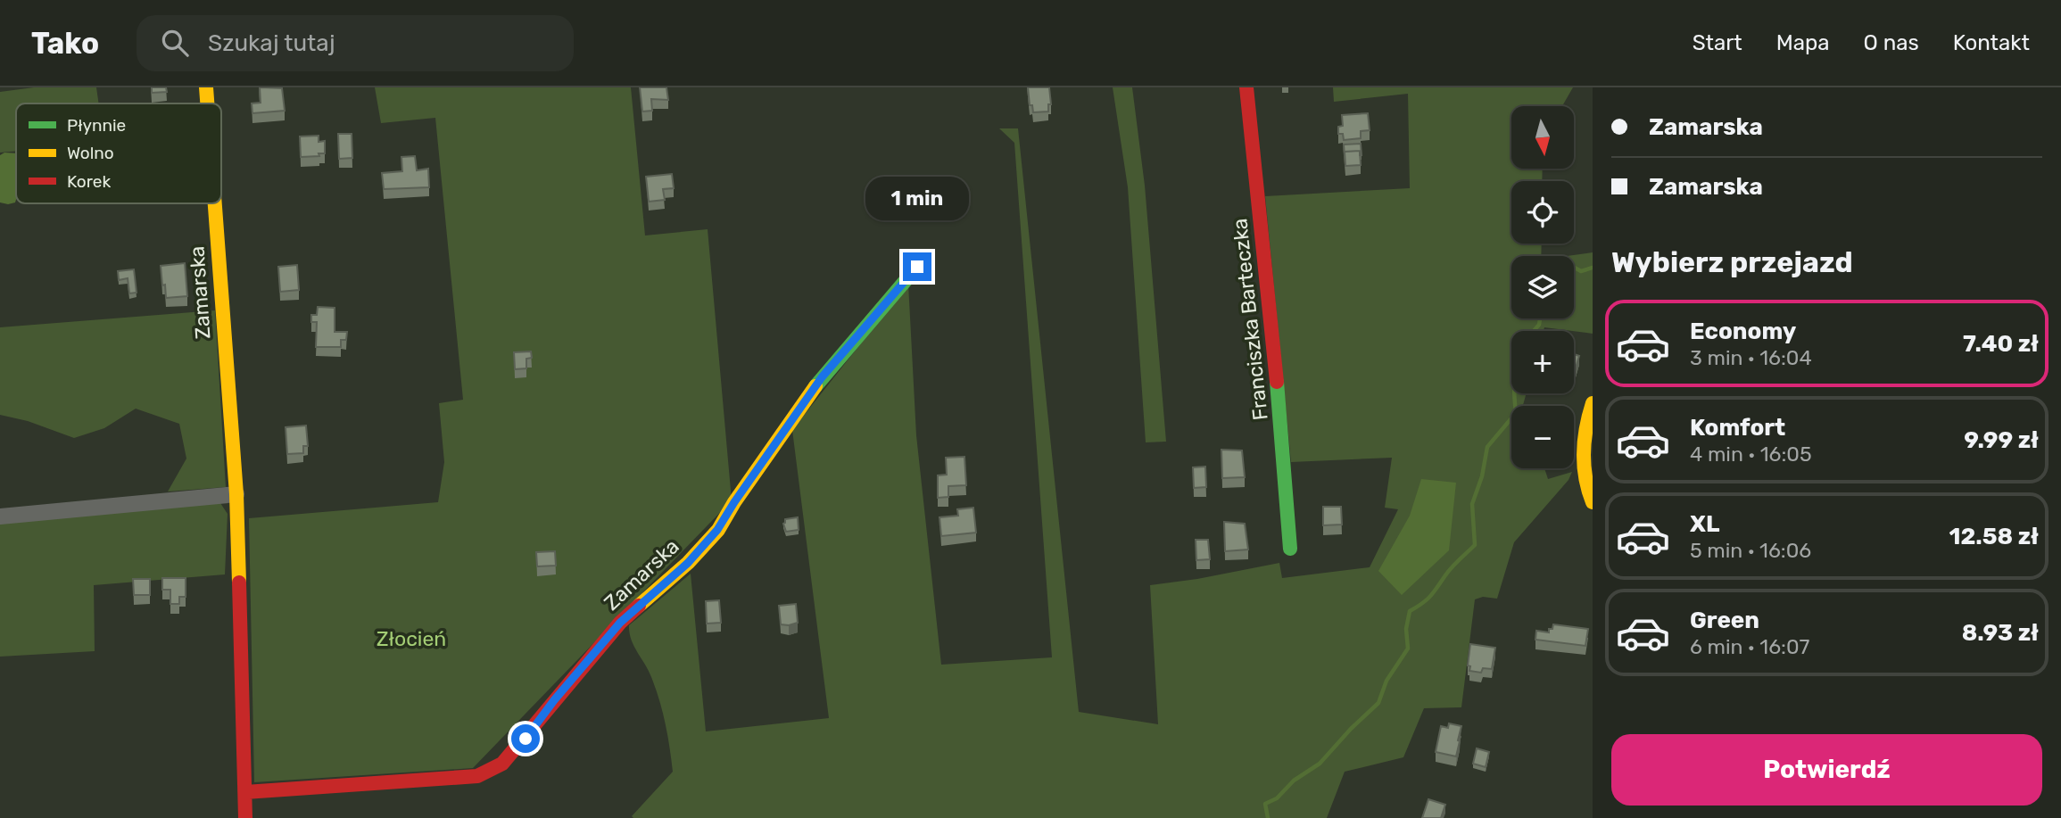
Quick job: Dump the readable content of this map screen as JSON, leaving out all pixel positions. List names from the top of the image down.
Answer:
{
  "streets": {
    "street": ["Zamarska", "Franciszka Barteczka"]
  },
  "parks": ["Złocień"],
  "legend": ["Płynnie", "Wolno", "Korek"],
  "north": "bottom",
  "page": {
    "header": "Tako",
    "search": "Szukaj tutaj",
    "nav": [
      "Start",
      "Mapa",
      "O nas",
      "Kontakt"
    ],
    "banner": ["Zamarska", "Zamarska"],
    "map_buttons": ["+", "−"],
    "bubble": "1 min",
    "heading": "Wybierz przejazd",
    "list": [
      {
        "name": "Economy",
        "note": "3 min · 16:04",
        "value": "7.40 zł"
      },
      {
        "name": "Komfort",
        "note": "4 min · 16:05",
        "value": "9.99 zł"
      },
      {
        "name": "XL",
        "note": "5 min · 16:06",
        "value": "12.58 zł"
      },
      {
        "name": "Green",
        "note": "6 min · 16:07",
        "value": "8.93 zł"
      }
    ],
    "buttons": "Potwierdź"
  }
}
